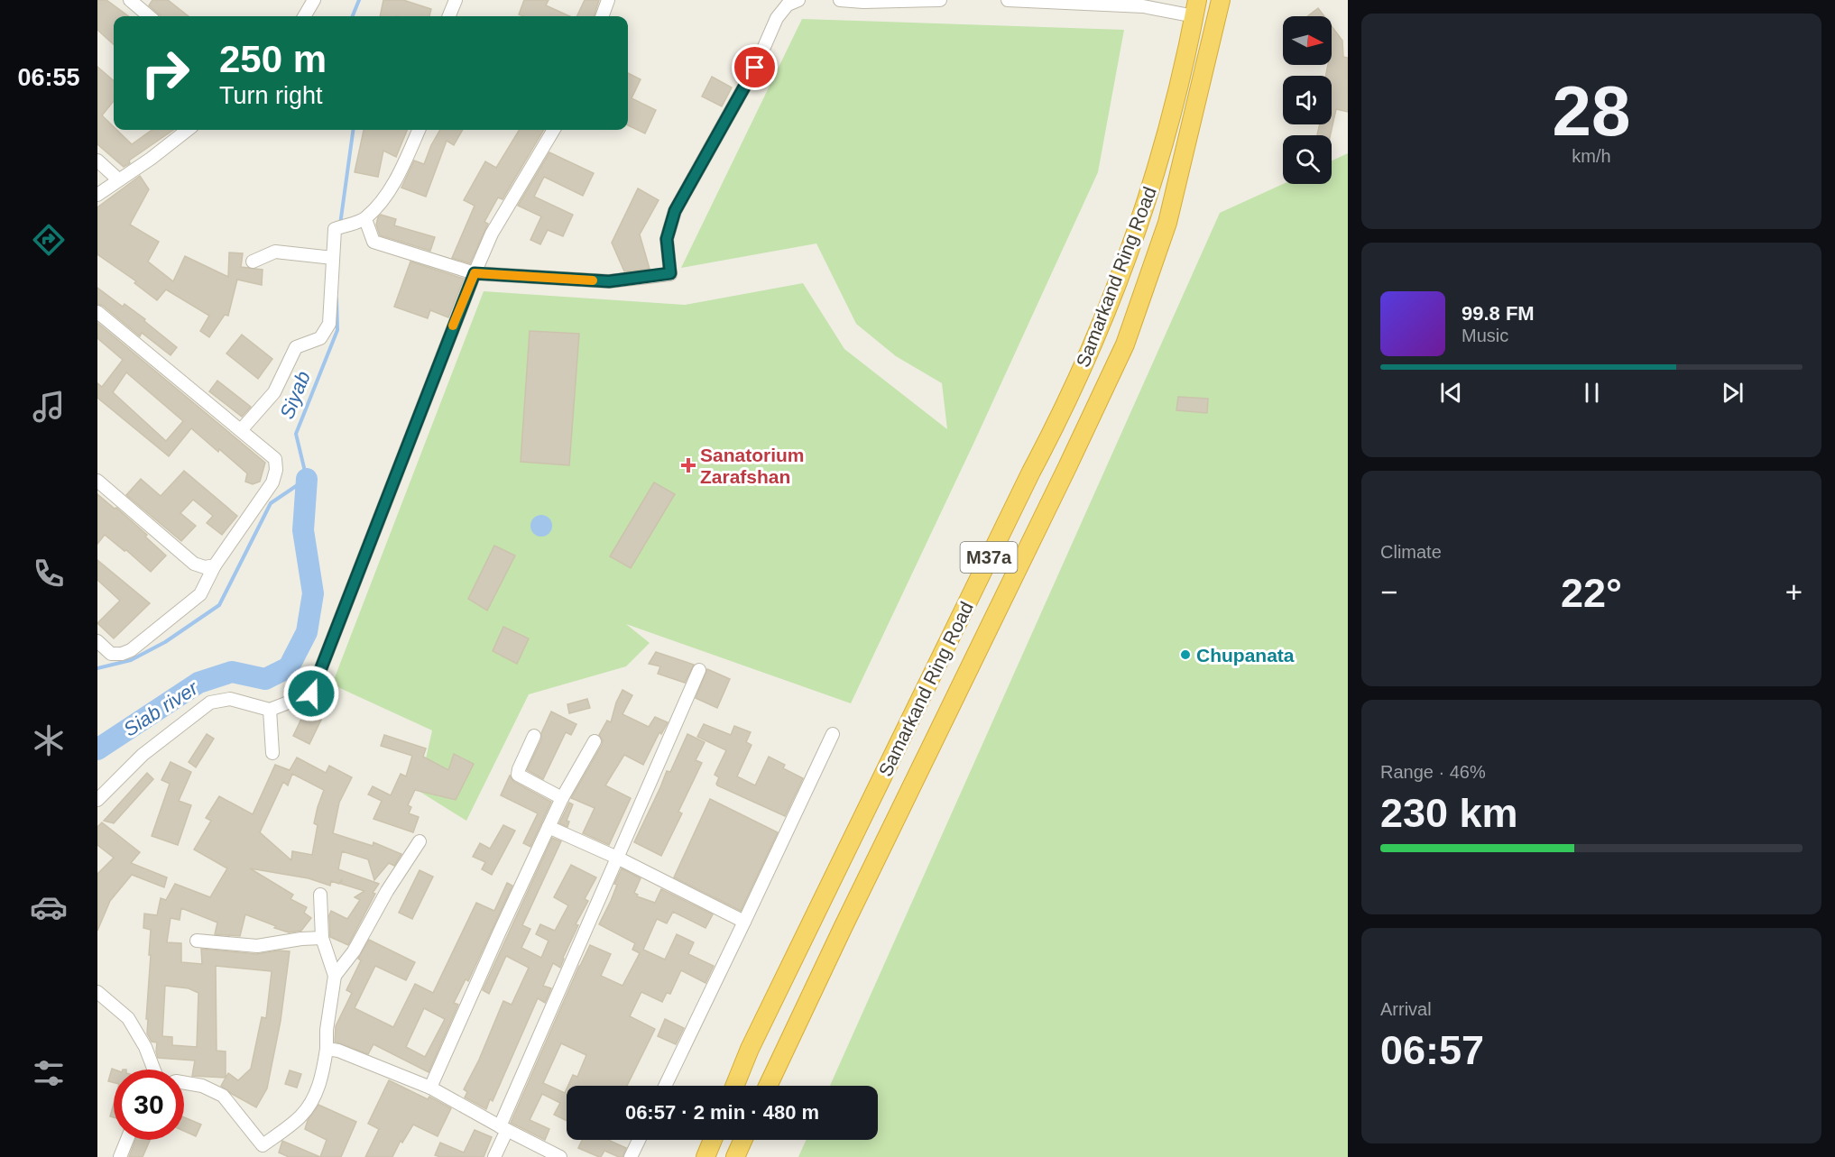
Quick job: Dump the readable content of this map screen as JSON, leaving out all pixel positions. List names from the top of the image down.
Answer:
{
  "streets": {
    "highway": ["Samarkand Ring Road", "M37a"]
  },
  "water": ["Siyab", "Siab river"],
  "places": {
    "health": ["Sanatorium Zarafshan"],
    "other": ["Chupanata"]
  },
  "north": "right",
  "page": {
    "tabs": "06:55",
    "tile": [
      ["28", "km/h"],
      "Climate",
      ["Range · 46%", "230 km"],
      ["Arrival", "06:57"]
    ],
    "turn": ["250 m", "Turn right"],
    "song": ["99.8 FM", "Music"],
    "heat": ["−", "22°", "+"],
    "limit": "30",
    "trip": "06:57 · 2 min · 480 m"
  }
}
